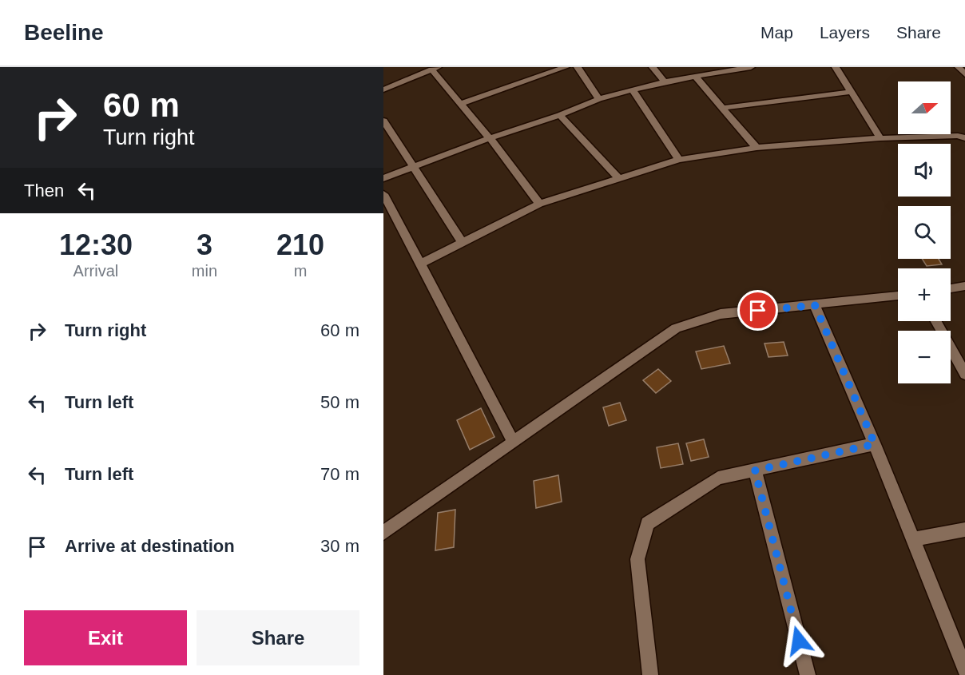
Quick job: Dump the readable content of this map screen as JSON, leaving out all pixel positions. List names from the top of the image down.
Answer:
{
  "north": "right",
  "page": {
    "header": "Beeline",
    "nav": ["Map", "Layers", "Share"],
    "turn": ["60 m", "Turn right"],
    "map_buttons": ["+", "−"],
    "then": "Then",
    "eta": [
      "12:30",
      "Arrival",
      "3",
      "min",
      "210",
      "m"
    ],
    "list": [
      {
        "name": "Turn right",
        "value": "60 m"
      },
      {
        "name": "Turn left",
        "value": "50 m"
      },
      {
        "name": "Turn left",
        "value": "70 m"
      },
      {
        "name": "Arrive at destination",
        "value": "30 m"
      }
    ],
    "buttons": ["Exit", "Share"]
  }
}
